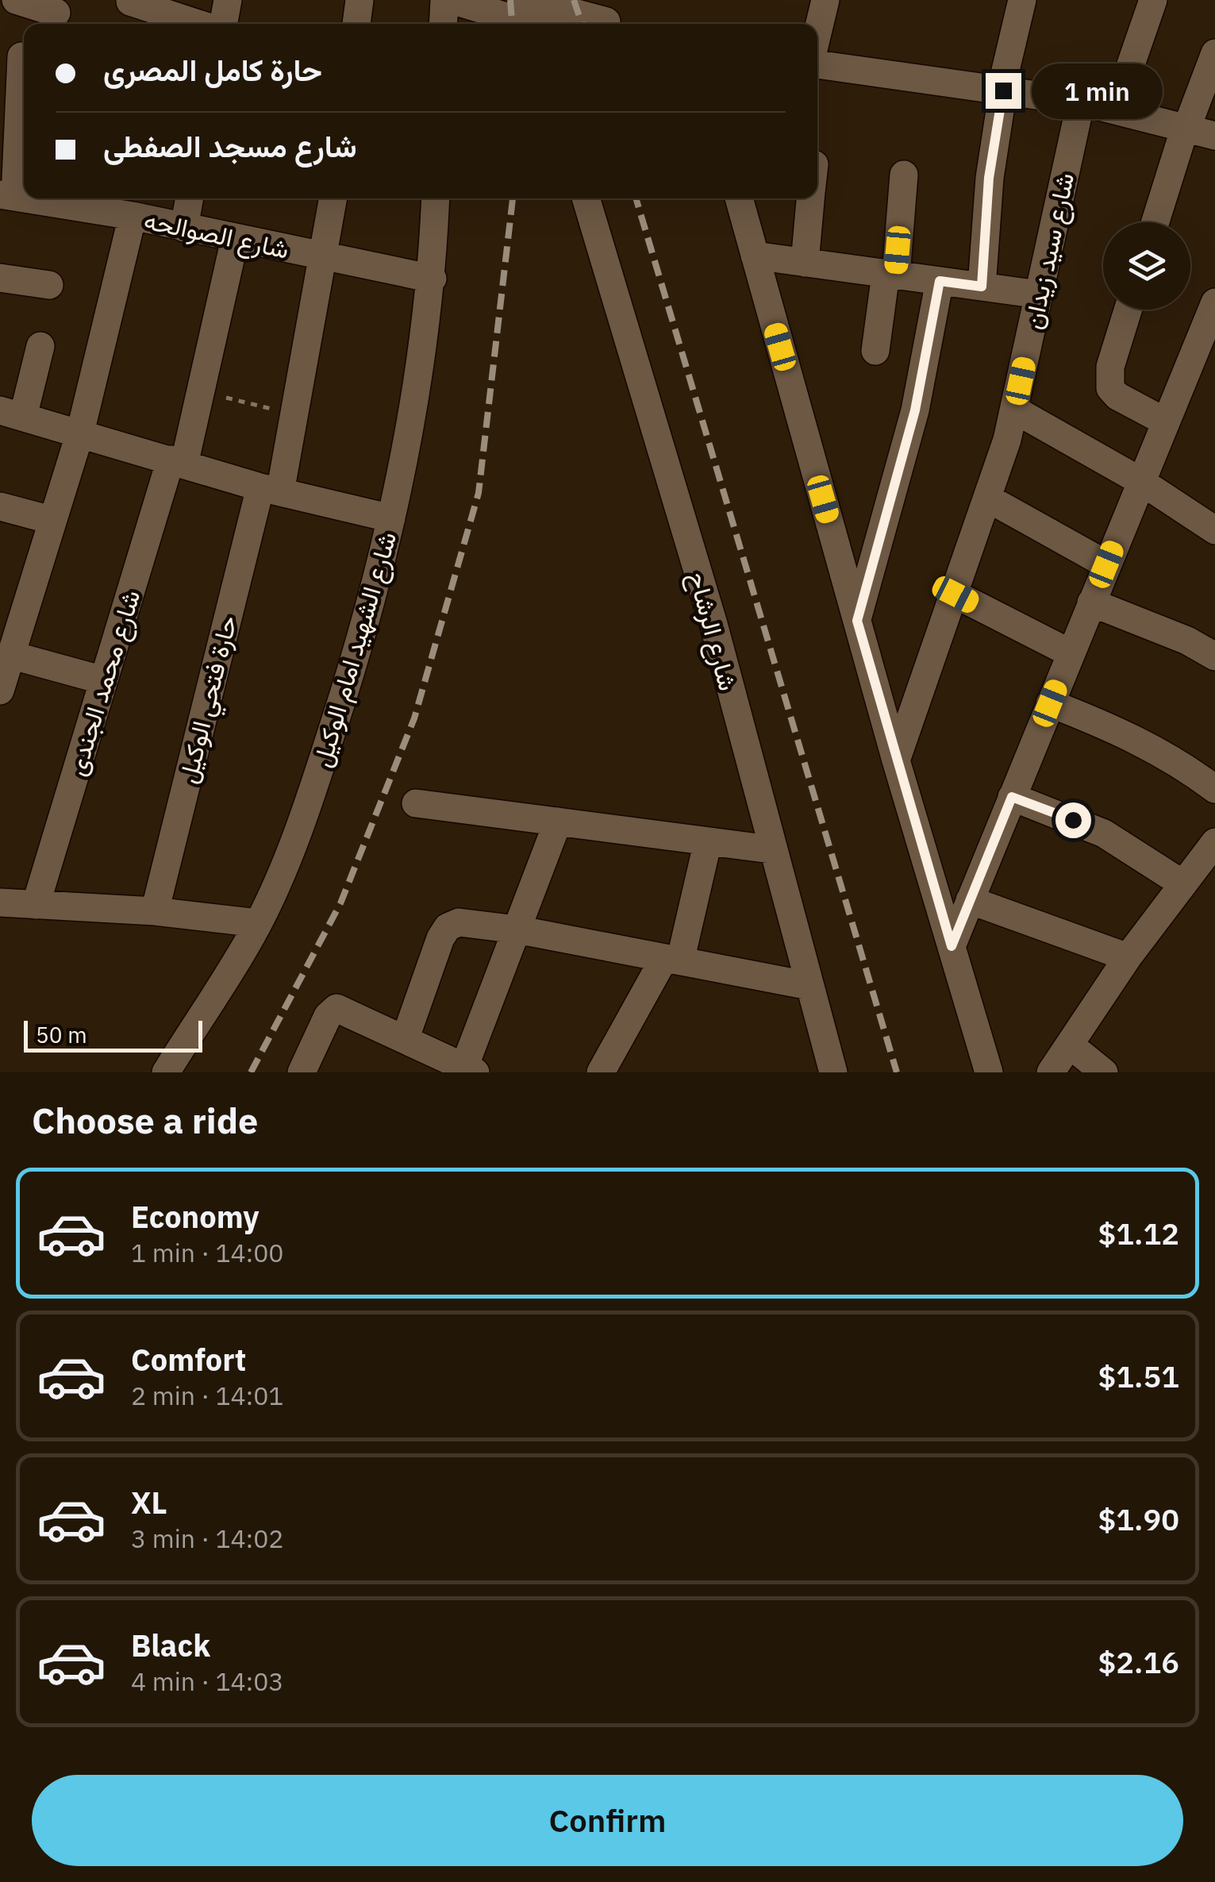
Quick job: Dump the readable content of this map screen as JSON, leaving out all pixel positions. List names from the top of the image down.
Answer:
{
  "streets": {
    "street": [
      "شارع الصوالحه",
      "شارع سيد زيدان",
      "شارع الرشاح",
      "شارع الشهيد امام الوكيل",
      "شارع محمد الجندى",
      "حارة فتحي الوكيل"
    ]
  },
  "crossings": [
    ["شارع الصوالحه", "شارع الشهيد امام الوكيل"],
    ["شارع الصوالحه", "شارع محمد الجندى"],
    ["شارع الصوالحه", "حارة فتحي الوكيل"]
  ],
  "scale_bar": "50 m",
  "page": {
    "banner": ["حارة كامل المصرى", "شارع مسجد الصفطى"],
    "bubble": "1 min",
    "scale": "50 m",
    "heading": "Choose a ride",
    "list": [
      {
        "name": "Economy",
        "note": "1 min · 14:00",
        "value": "$1.12"
      },
      {
        "name": "Comfort",
        "note": "2 min · 14:01",
        "value": "$1.51"
      },
      {
        "name": "XL",
        "note": "3 min · 14:02",
        "value": "$1.90"
      },
      {
        "name": "Black",
        "note": "4 min · 14:03",
        "value": "$2.16"
      }
    ],
    "buttons": "Confirm"
  }
}
